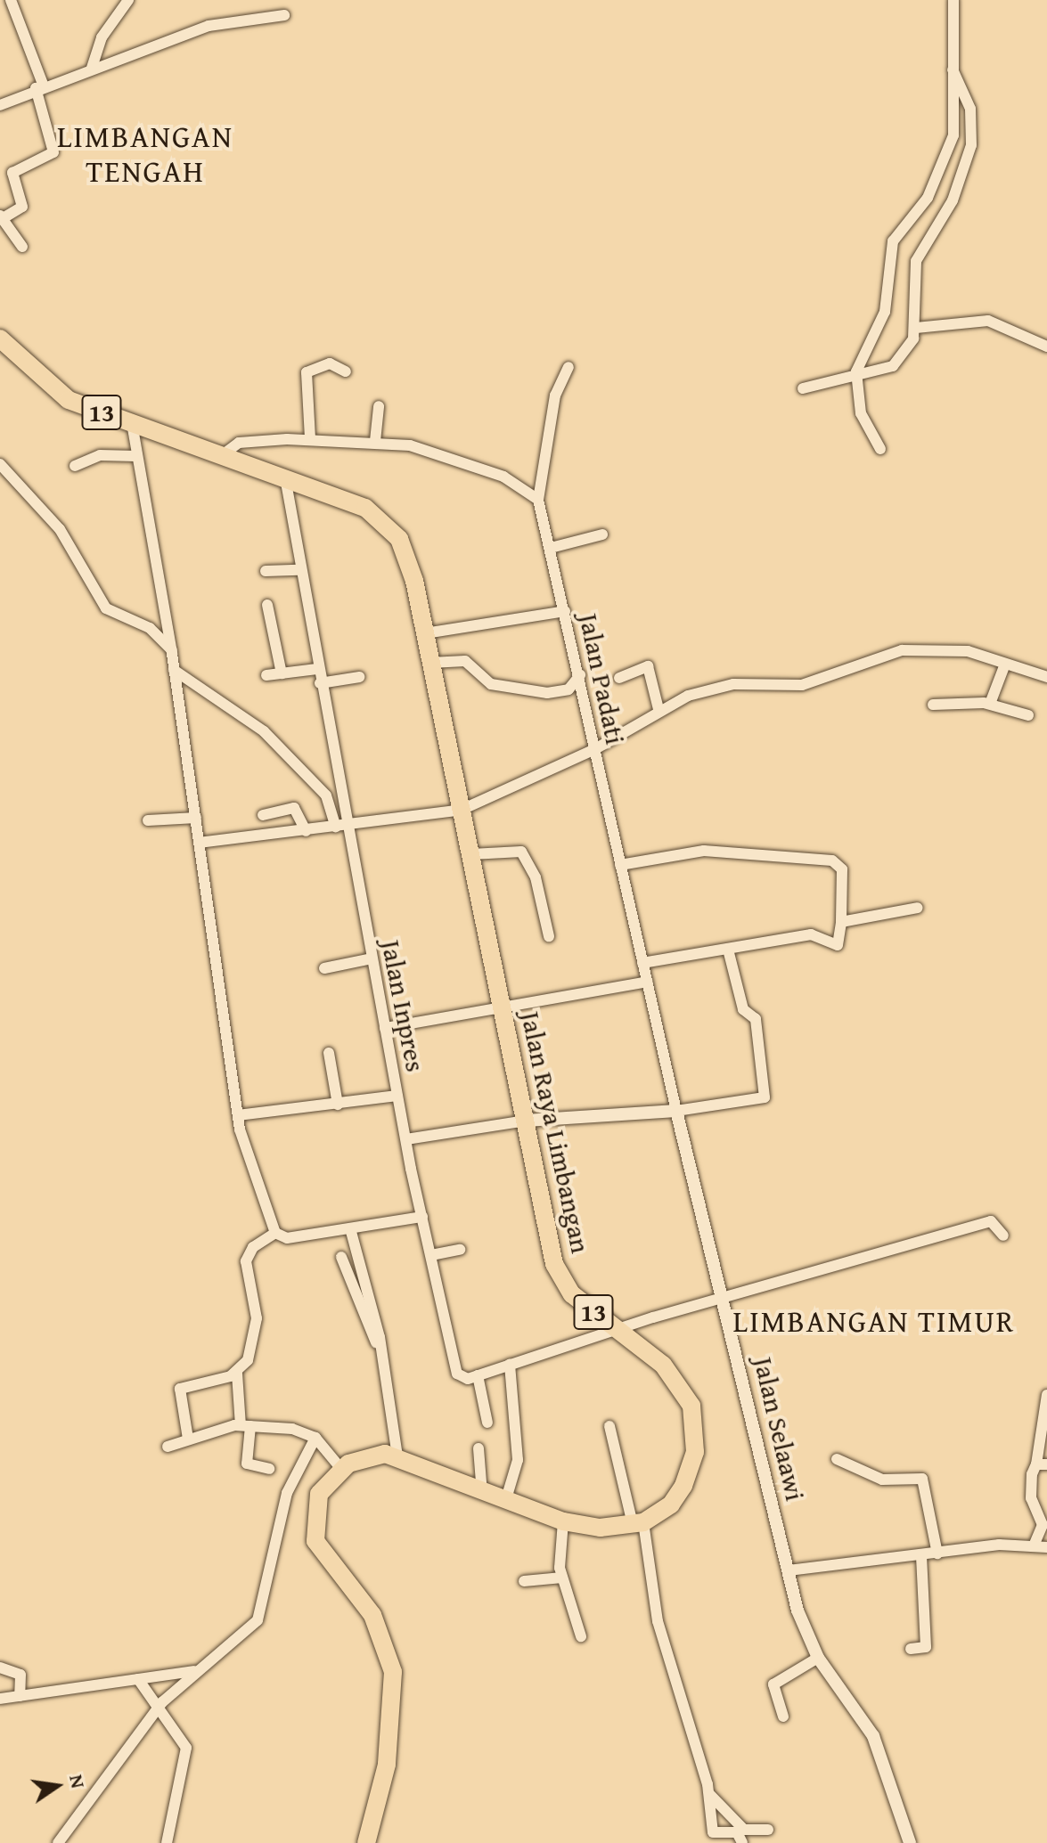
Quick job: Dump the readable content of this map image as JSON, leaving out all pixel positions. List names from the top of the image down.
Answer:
{
  "streets": {
    "highway": ["13", "Jalan Raya Limbangan"],
    "street": ["Jalan Padati", "Jalan Inpres", "Jalan Selaawi"]
  },
  "crossings": [
    ["Jalan Padati", "Jalan Selaawi"],
    ["Jalan Inpres", "Jalan Raya Limbangan"]
  ],
  "districts": ["LIMBANGAN TENGAH", "LIMBANGAN TIMUR"],
  "north": "right"
}
